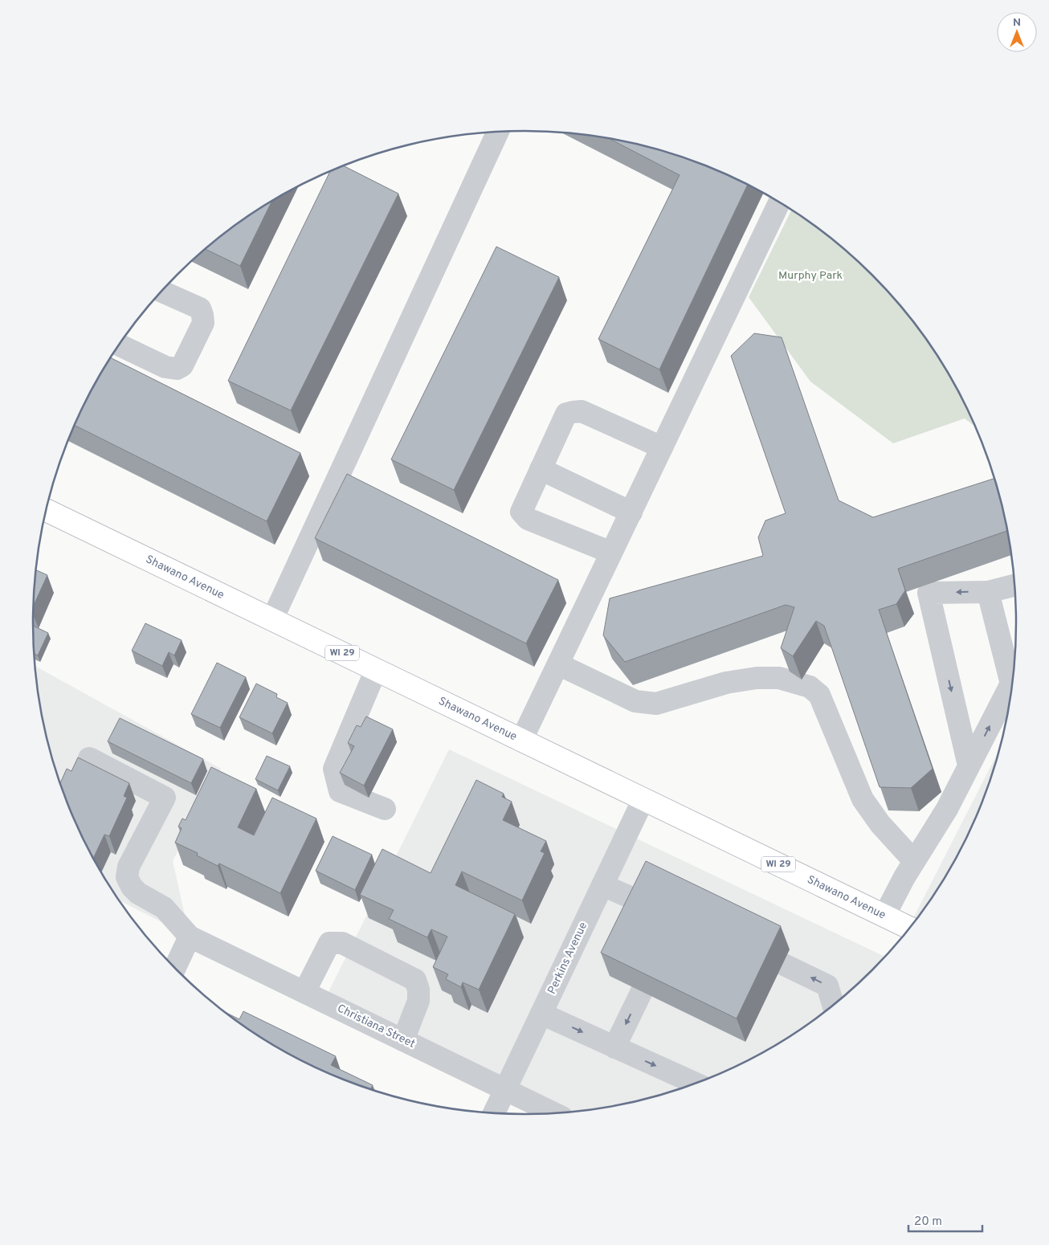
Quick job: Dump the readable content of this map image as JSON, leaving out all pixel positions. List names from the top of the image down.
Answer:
{
  "streets": {
    "main road": ["Shawano Avenue", "WI 29"],
    "street": ["Perkins Avenue", "Christiana Street"]
  },
  "crossings": [
    ["Shawano Avenue", "Perkins Avenue"],
    ["Perkins Avenue", "Christiana Street"]
  ],
  "parks": ["Murphy Park"],
  "scale_bar": "20 m",
  "north": "top"
}
